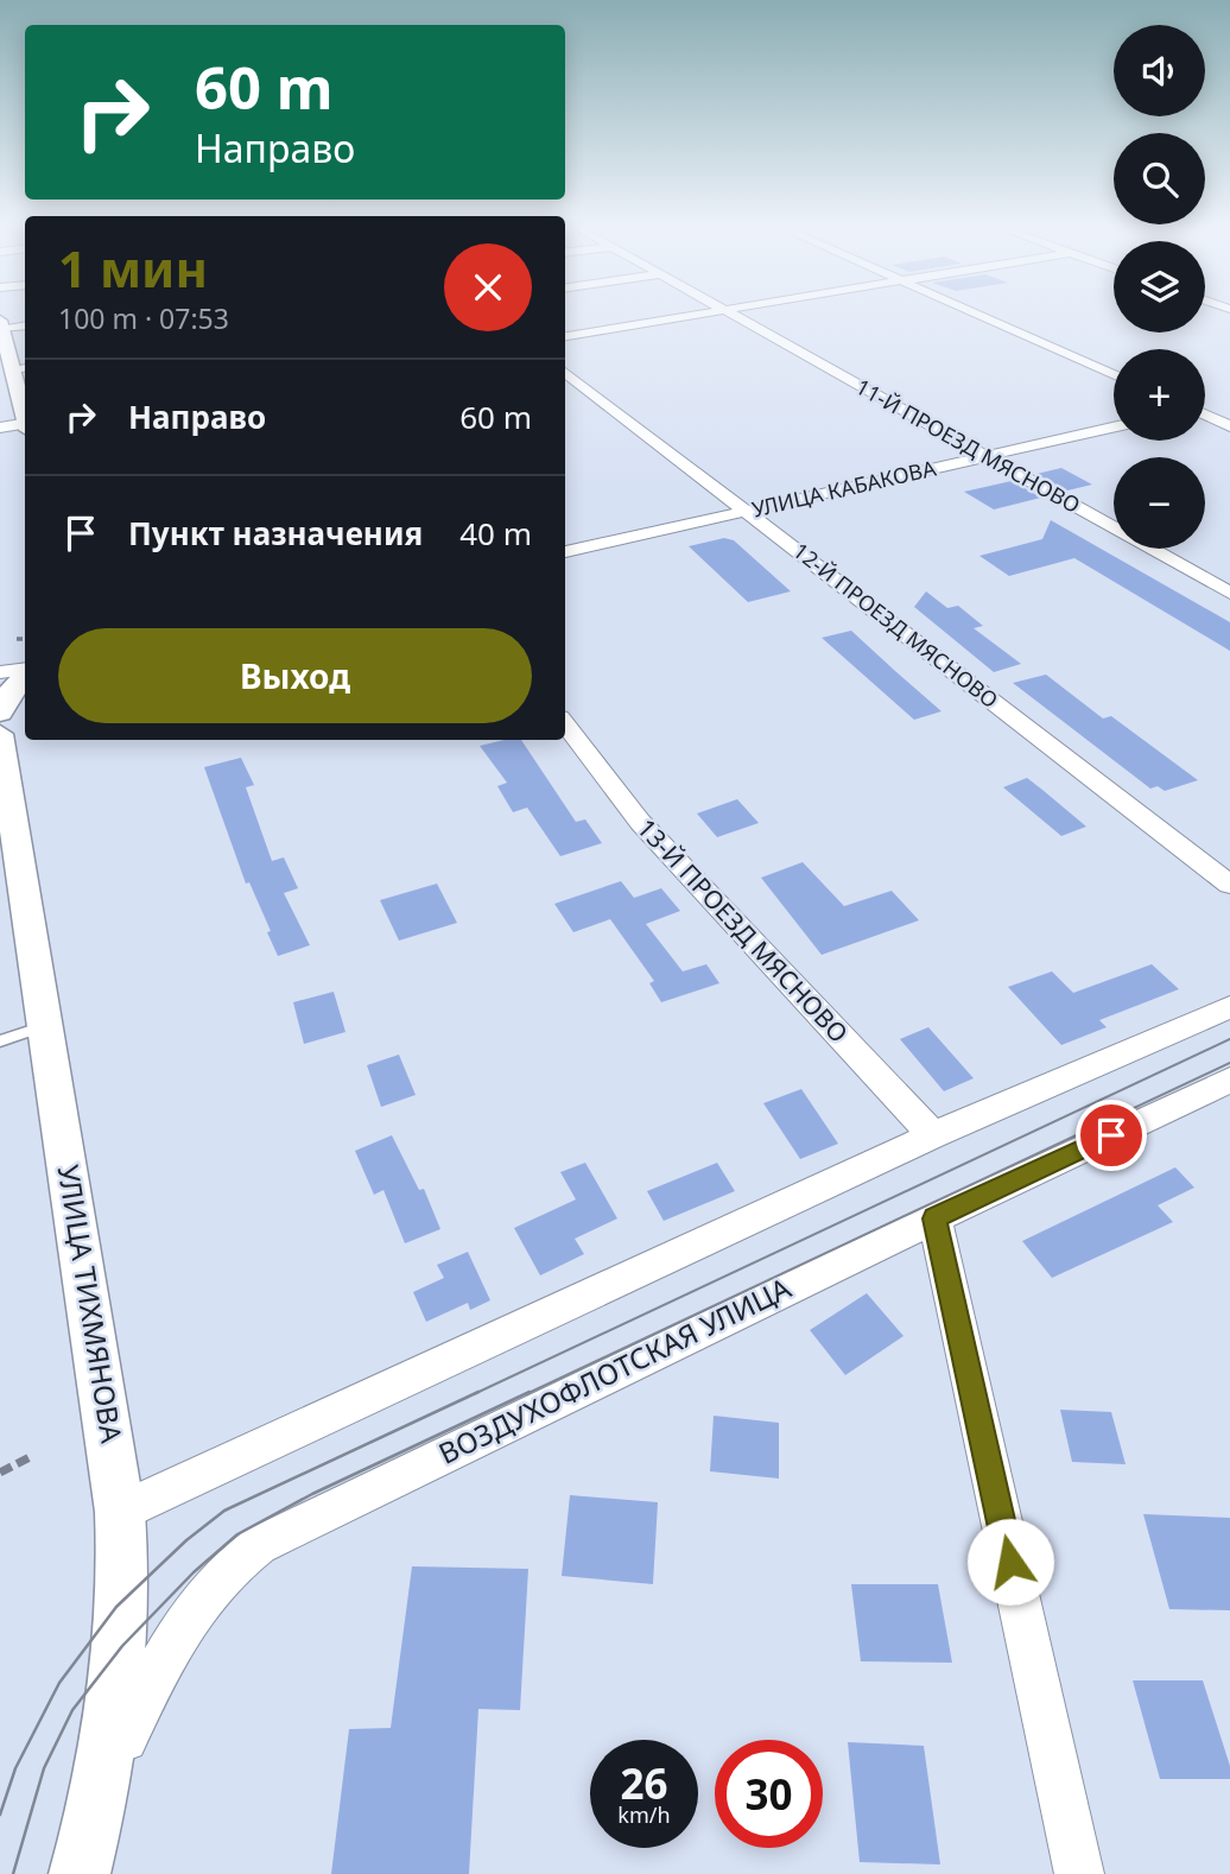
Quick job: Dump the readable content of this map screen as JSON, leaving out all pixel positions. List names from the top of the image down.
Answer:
{
  "streets": {
    "street": [
      "11-Й ПРОЕЗД МЯСНОВО",
      "УЛИЦА КАБАКОВА",
      "12-Й ПРОЕЗД МЯСНОВО",
      "13-Й ПРОЕЗД МЯСНОВО",
      "УЛИЦА ТИХМЯНОВА",
      "ВОЗДУХОФЛОТСКАЯ УЛИЦА"
    ]
  },
  "crossings": [
    ["11-Й ПРОЕЗД МЯСНОВО", "УЛИЦА КАБАКОВА"],
    ["УЛИЦА КАБАКОВА", "12-Й ПРОЕЗД МЯСНОВО"],
    ["УЛИЦА ТИХМЯНОВА", "ВОЗДУХОФЛОТСКАЯ УЛИЦА"]
  ],
  "page": {
    "map_buttons": ["+", "−"],
    "turn": ["60 m", "Направо"],
    "heading": ["1 мин", "100 m · 07:53"],
    "list": [
      {
        "name": "Направо",
        "value": "60 m"
      },
      {
        "name": "Пункт назначения",
        "value": "40 m"
      }
    ],
    "buttons": "Выход",
    "speed": "26 km/h",
    "limit": "30"
  }
}
